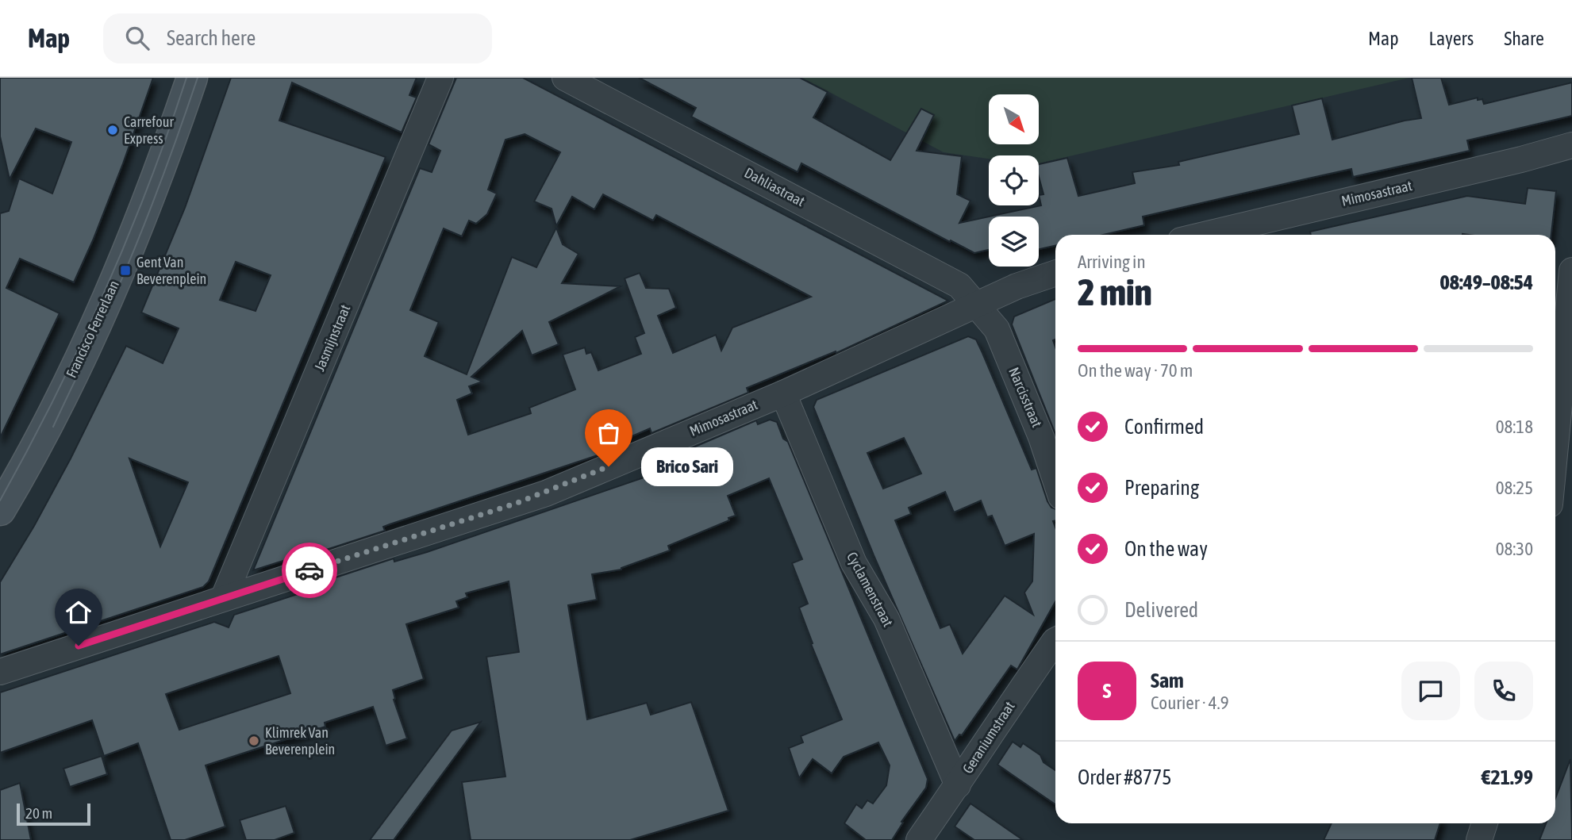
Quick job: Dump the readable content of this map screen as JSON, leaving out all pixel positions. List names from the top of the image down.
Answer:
{
  "streets": {
    "street": [
      "Dahliastraat",
      "Mimosastraat",
      "Francisco Ferrerlaan",
      "Jasmijnstraat",
      "Narcisstraat",
      "Cyclamenstraat",
      "Geraniumstraat"
    ]
  },
  "crossings": [
    ["Dahliastraat", "Mimosastraat"],
    ["Dahliastraat", "Narcisstraat"],
    ["Mimosastraat", "Jasmijnstraat"],
    ["Mimosastraat", "Narcisstraat"],
    ["Mimosastraat", "Cyclamenstraat"],
    ["Cyclamenstraat", "Geraniumstraat"]
  ],
  "places": {
    "other": ["Carrefour Express", "Brico Sari", "Klimrek Van Beverenplein"],
    "transit": ["Gent Van Beverenplein"]
  },
  "scale_bar": "20 m",
  "north": "bottom right",
  "page": {
    "header": "Map",
    "search": "Search here",
    "nav": ["Map", "Layers", "Share"],
    "heading": ["2 min", "Arriving in", "08:49–08:54"],
    "panel": [
      "Sam",
      "Courier · 4.9",
      "Order #8775",
      "€21.99"
    ],
    "bar": "On the way · 70 m",
    "list": [
      ["Confirmed", "08:18"],
      ["Preparing", "08:25"],
      ["On the way", "08:30"],
      "Delivered"
    ],
    "bubble": "Brico Sari",
    "round": "S",
    "scale": "20 m"
  }
}
